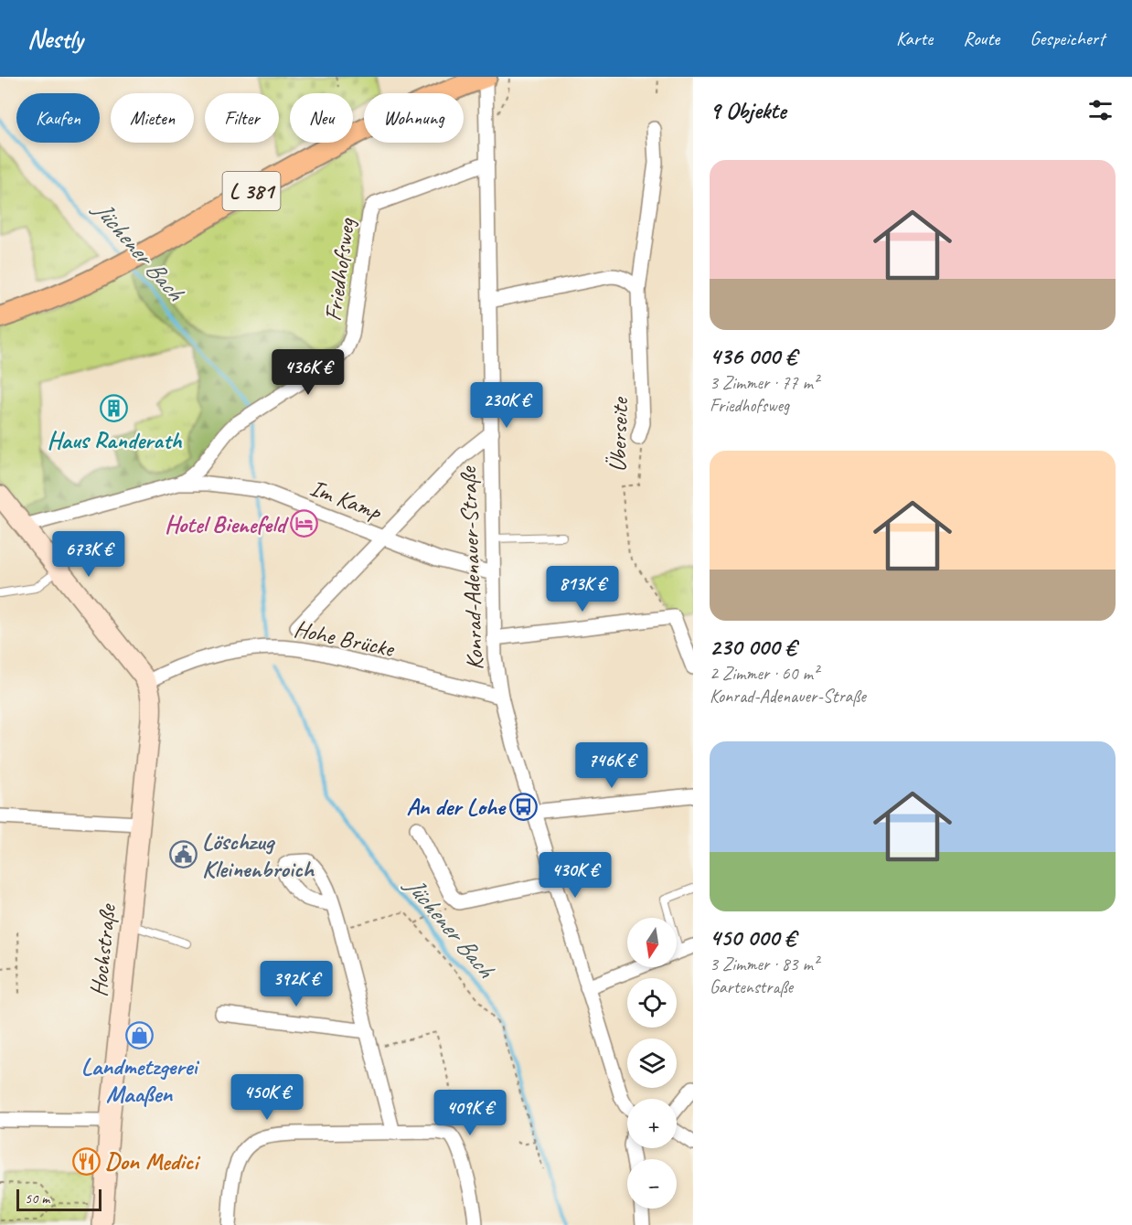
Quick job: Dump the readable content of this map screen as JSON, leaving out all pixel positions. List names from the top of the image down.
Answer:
{
  "streets": {
    "main road": ["L 381"],
    "street": [
      "Friedhofsweg",
      "Überseite",
      "Im Kamp",
      "Konrad-Adenauer-Straße",
      "Hohe Brücke",
      "Hochstraße"
    ]
  },
  "crossings": [
    ["L 381", "Konrad-Adenauer-Straße"],
    ["Friedhofsweg", "Im Kamp"],
    ["Friedhofsweg", "Konrad-Adenauer-Straße"],
    ["Im Kamp", "Konrad-Adenauer-Straße"],
    ["Konrad-Adenauer-Straße", "Hohe Brücke"],
    ["Hohe Brücke", "Hochstraße"]
  ],
  "water": ["Jüchener Bach"],
  "places": {
    "building": ["Haus Randerath"],
    "hotel": ["Hotel Bienefeld"],
    "bus stop": ["An der Lohe"],
    "public building": ["Löschzug Kleinenbroich"],
    "shop": ["Landmetzgerei Maaßen"],
    "restaurant": ["Don Medici"]
  },
  "scale_bar": "50 m",
  "north": "bottom",
  "page": {
    "header": "Nestly",
    "nav": ["Karte", "Route", "Gespeichert"],
    "heading": "9 Objekte",
    "chip": [
      "Kaufen",
      "Mieten",
      "Filter",
      "Neu",
      "Wohnung"
    ],
    "list": [
      {
        "name": "436 000 €",
        "note": "3 Zimmer · 77 m² · Friedhofsweg"
      },
      {
        "name": "230 000 €",
        "note": "2 Zimmer · 60 m² · Konrad-Adenauer-Straße"
      },
      {
        "name": "450 000 €",
        "note": "3 Zimmer · 83 m² · Gartenstraße"
      }
    ],
    "price": [
      "436K €",
      "230K €",
      "673K €",
      "813K €",
      "746K €",
      "430K €",
      "392K €",
      "450K €",
      "409K €"
    ],
    "map_buttons": ["+", "−"],
    "scale": "50 m"
  }
}
